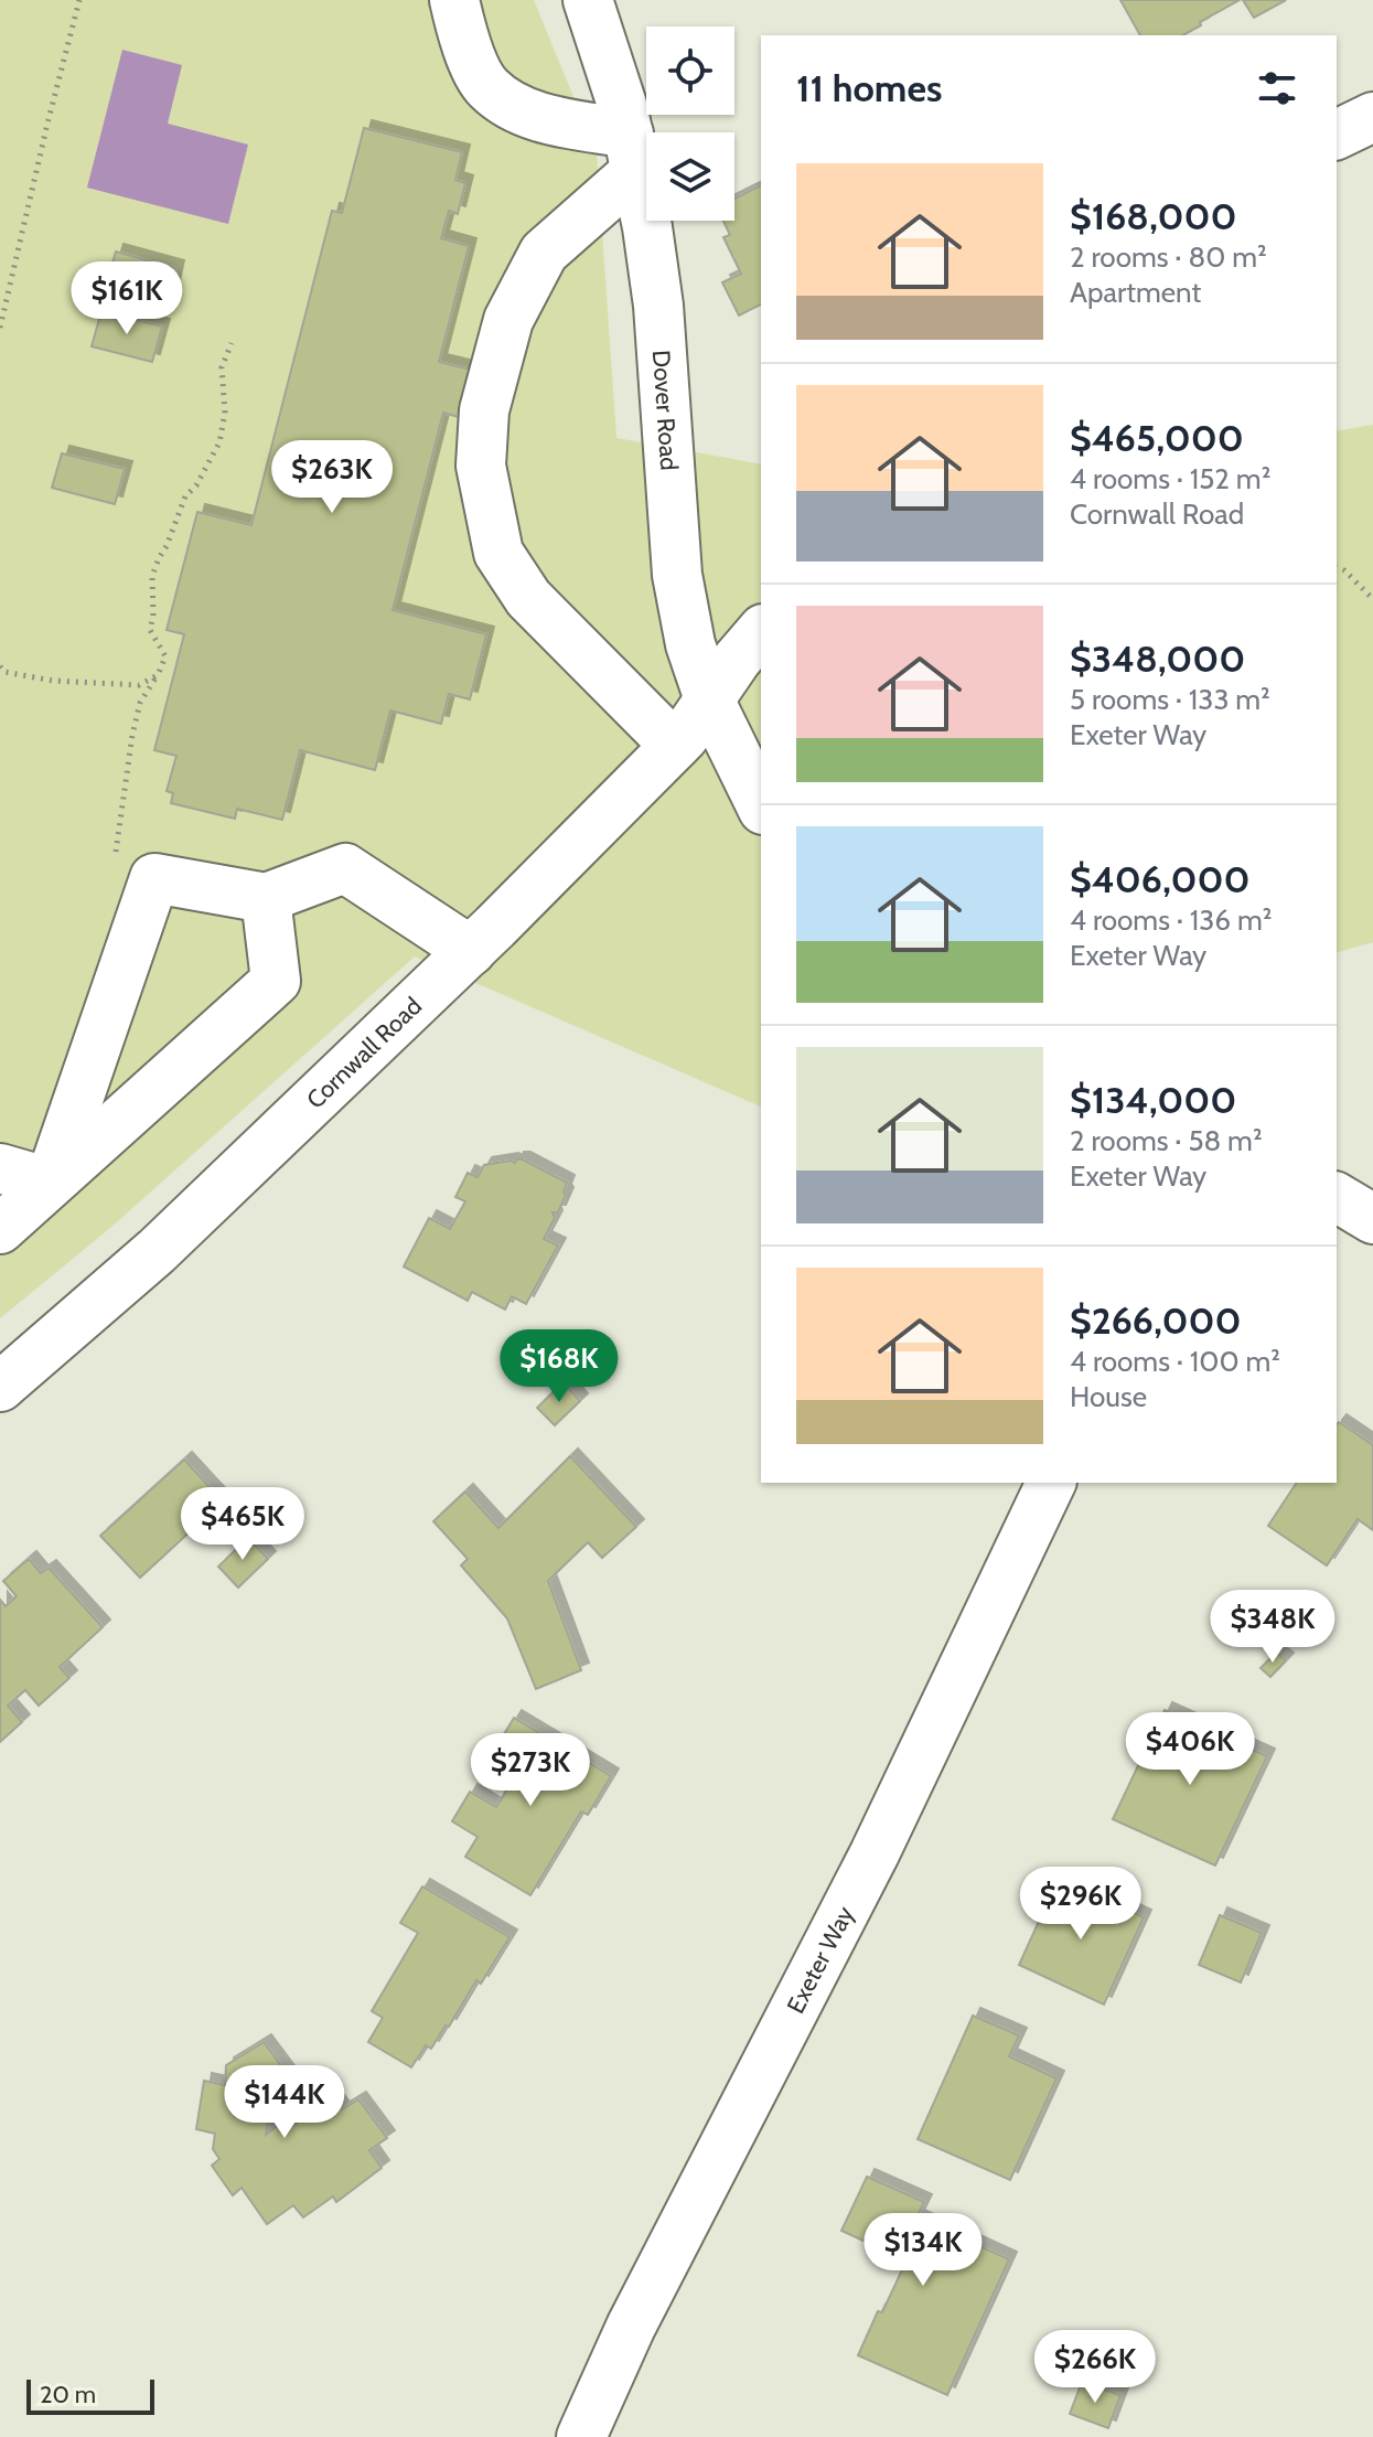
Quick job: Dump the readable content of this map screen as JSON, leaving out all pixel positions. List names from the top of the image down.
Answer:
{
  "streets": {
    "street": ["Dover Road", "Cornwall Road", "Exeter Way"]
  },
  "crossings": [
    ["Dover Road", "Cornwall Road"]
  ],
  "scale_bar": "20 m",
  "page": {
    "heading": "11 homes",
    "list": [
      {
        "name": "$168,000",
        "note": "2 rooms · 80 m² · Apartment"
      },
      {
        "name": "$465,000",
        "note": "4 rooms · 152 m² · Cornwall Road"
      },
      {
        "name": "$348,000",
        "note": "5 rooms · 133 m² · Exeter Way"
      },
      {
        "name": "$406,000",
        "note": "4 rooms · 136 m² · Exeter Way"
      },
      {
        "name": "$134,000",
        "note": "2 rooms · 58 m² · Exeter Way"
      },
      {
        "name": "$266,000",
        "note": "4 rooms · 100 m² · House"
      }
    ],
    "price": [
      "$161K",
      "$263K",
      "$168K",
      "$465K",
      "$348K",
      "$406K",
      "$273K",
      "$296K",
      "$144K",
      "$134K",
      "$266K"
    ],
    "scale": "20 m"
  }
}
